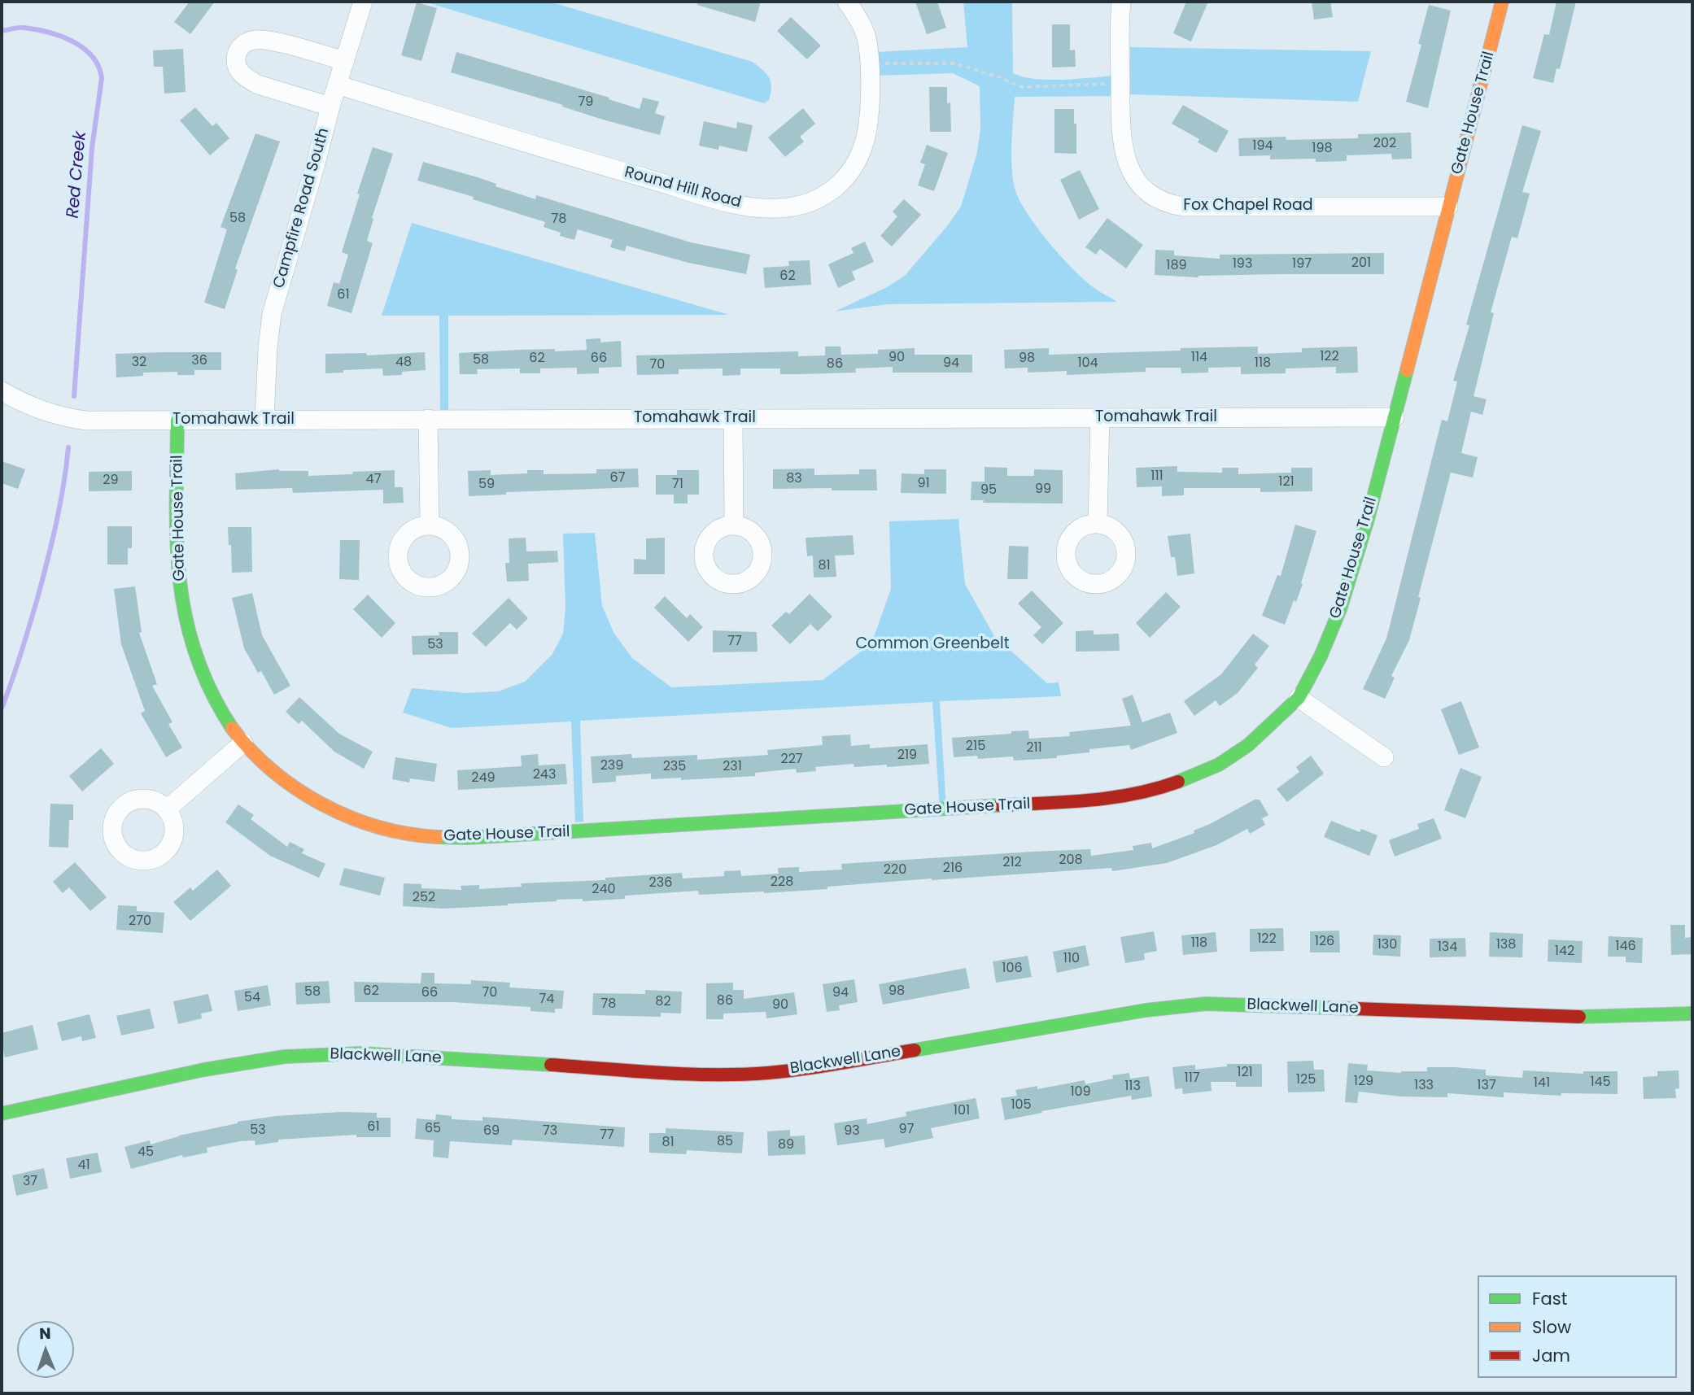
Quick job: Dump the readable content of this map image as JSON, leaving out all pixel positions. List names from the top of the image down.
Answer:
{
  "streets": {
    "street": [
      "Gate House Trail",
      "Round Hill Road",
      "Fox Chapel Road",
      "Campfire Road South",
      "Tomahawk Trail",
      "Blackwell Lane"
    ]
  },
  "crossings": [
    ["Gate House Trail", "Fox Chapel Road"],
    ["Gate House Trail", "Tomahawk Trail"],
    ["Round Hill Road", "Campfire Road South"],
    ["Campfire Road South", "Tomahawk Trail"]
  ],
  "water": ["Red Creek"],
  "parks": ["Common Greenbelt"],
  "house_numbers": [
    "79",
    "202",
    "194",
    "198",
    "58",
    "78",
    "201",
    "193",
    "197",
    "189",
    "62",
    "61",
    "122",
    "90",
    "114",
    "62",
    "66",
    "98",
    "58",
    "36",
    "32",
    "48",
    "94",
    "104",
    "118",
    "86",
    "70",
    "111",
    "67",
    "83",
    "47",
    "29",
    "121",
    "91",
    "59",
    "71",
    "99",
    "95",
    "81",
    "77",
    "53",
    "215",
    "211",
    "219",
    "227",
    "239",
    "235",
    "231",
    "243",
    "249",
    "208",
    "212",
    "216",
    "220",
    "228",
    "236",
    "240",
    "252",
    "270",
    "122",
    "126",
    "118",
    "130",
    "138",
    "146",
    "134",
    "142",
    "110",
    "106",
    "62",
    "98",
    "58",
    "66",
    "70",
    "94",
    "54",
    "74",
    "86",
    "82",
    "78",
    "90",
    "121",
    "117",
    "125",
    "129",
    "145",
    "141",
    "133",
    "137",
    "113",
    "109",
    "105",
    "101",
    "61",
    "65",
    "97",
    "53",
    "69",
    "73",
    "93",
    "77",
    "85",
    "81",
    "89",
    "45",
    "41",
    "37"
  ],
  "legend": ["Fast", "Slow", "Jam"],
  "north": "top"
}
